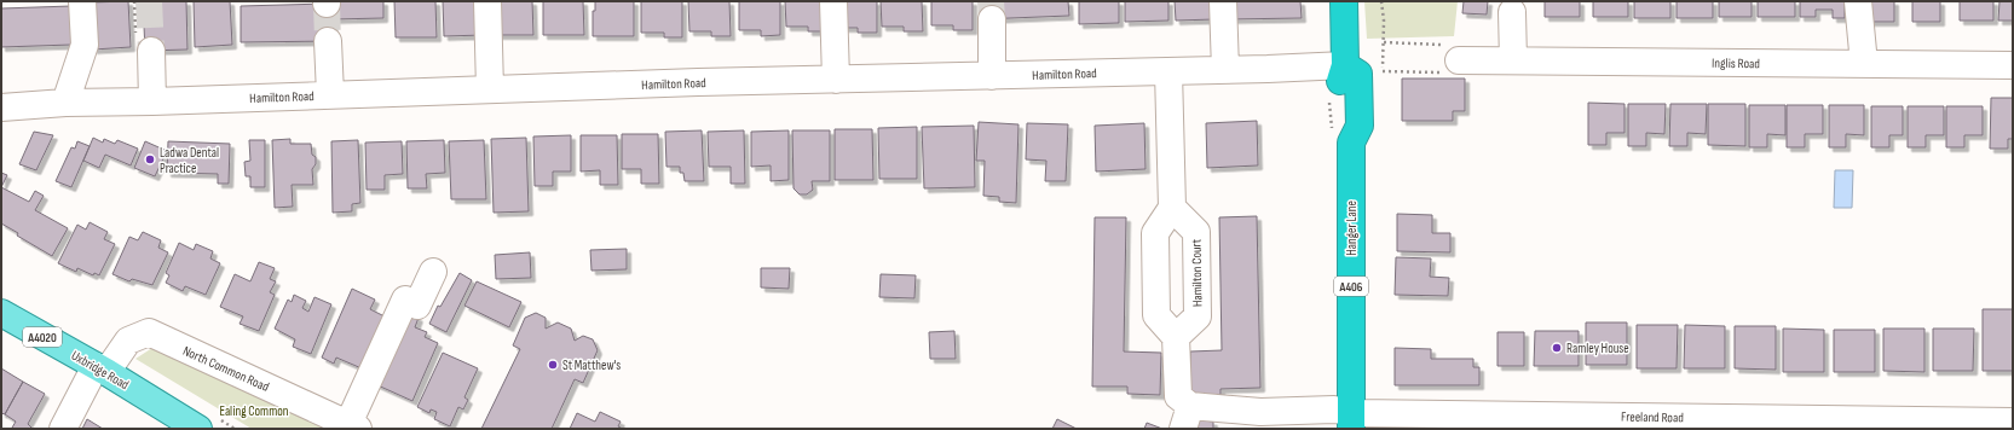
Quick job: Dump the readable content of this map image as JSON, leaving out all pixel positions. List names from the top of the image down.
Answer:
{
  "streets": {
    "highway": ["Hanger Lane", "A406"],
    "main road": ["A4020", "Uxbridge Road"],
    "street": [
      "Inglis Road",
      "Hamilton Road",
      "Hamilton Court",
      "North Common Road",
      "Freeland Road"
    ]
  },
  "crossings": [
    ["Hamilton Road", "Hanger Lane"],
    ["Hanger Lane", "Freeland Road"],
    ["North Common Road", "Uxbridge Road"]
  ],
  "parks": ["Ealing Common"],
  "places": ["Ladwa Dental Practice", "Ramley House", "St Matthew's"]
}
